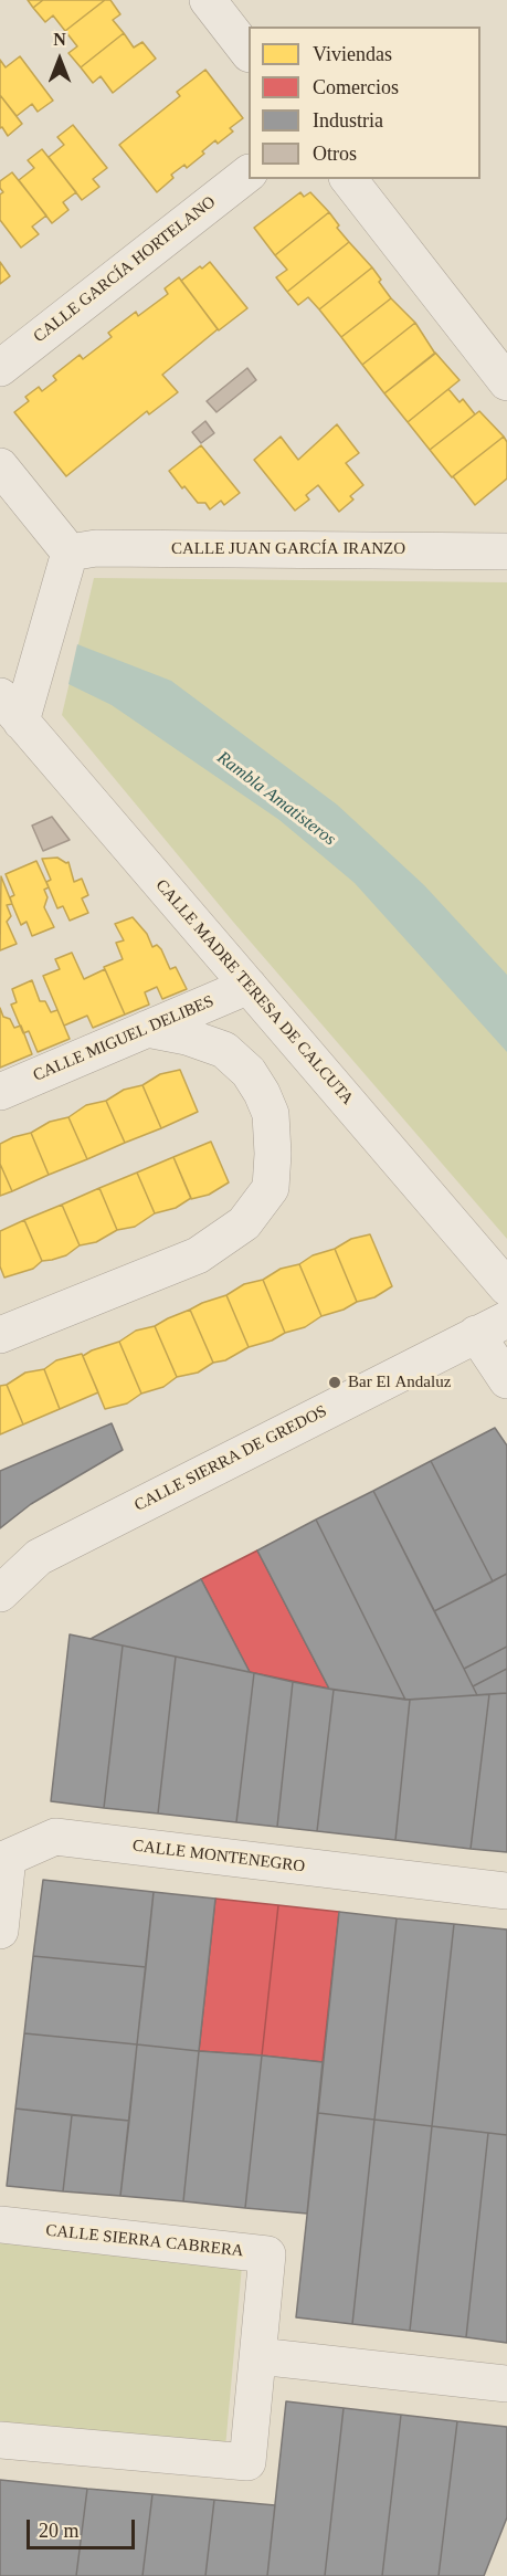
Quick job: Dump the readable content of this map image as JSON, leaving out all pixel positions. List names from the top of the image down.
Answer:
{
  "streets": {
    "street": [
      "CALLE GARCÍA HORTELANO",
      "CALLE JUAN GARCÍA IRANZO",
      "CALLE MADRE TERESA DE CALCUTA",
      "CALLE MIGUEL DELIBES",
      "CALLE SIERRA DE GREDOS",
      "CALLE MONTENEGRO",
      "CALLE SIERRA CABRERA"
    ]
  },
  "crossings": [
    ["CALLE MADRE TERESA DE CALCUTA", "CALLE MIGUEL DELIBES"]
  ],
  "water": ["Rambla Amatisteros"],
  "places": ["Bar El Andaluz"],
  "legend": [
    "Viviendas",
    "Comercios",
    "Industria",
    "Otros"
  ],
  "scale_bar": "20 m",
  "north": "top"
}
